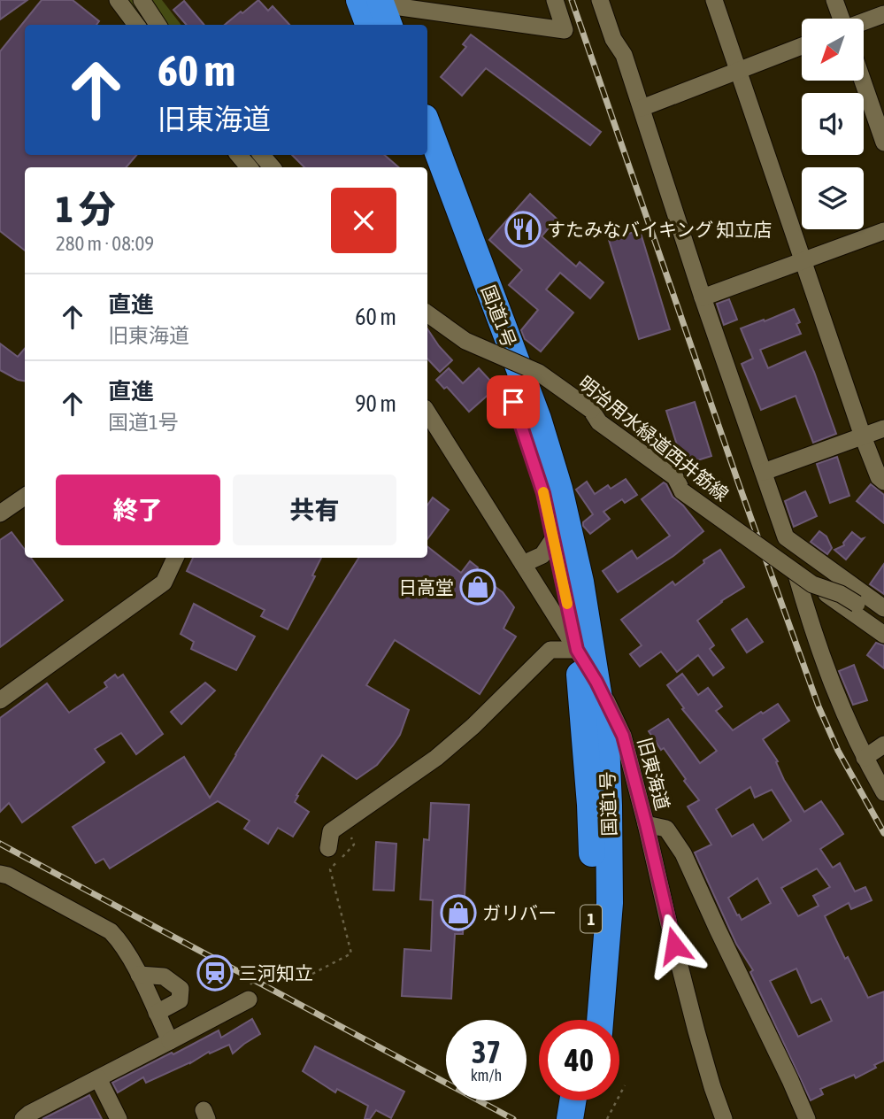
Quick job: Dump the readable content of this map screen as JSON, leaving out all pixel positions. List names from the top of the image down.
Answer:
{
  "streets": {
    "highway": ["国道1号", "1"],
    "street": ["明治用水緑道西井筋線", "旧東海道"]
  },
  "crossings": [
    ["国道1号", "旧東海道"]
  ],
  "places": {
    "restaurant": ["すたみなバイキング 知立店"],
    "shop": ["日高堂", "ガリバー"],
    "station": ["三河知立"]
  },
  "north": "bottom left",
  "page": {
    "turn": ["60 m", "旧東海道"],
    "heading": ["1 分", "280 m · 08:09"],
    "list": [
      {
        "name": "直進",
        "note": "旧東海道",
        "value": "60 m"
      },
      {
        "name": "直進",
        "note": "国道1号",
        "value": "90 m"
      }
    ],
    "buttons": ["終了", "共有"],
    "speed": "37 km/h",
    "limit": "40"
  }
}
